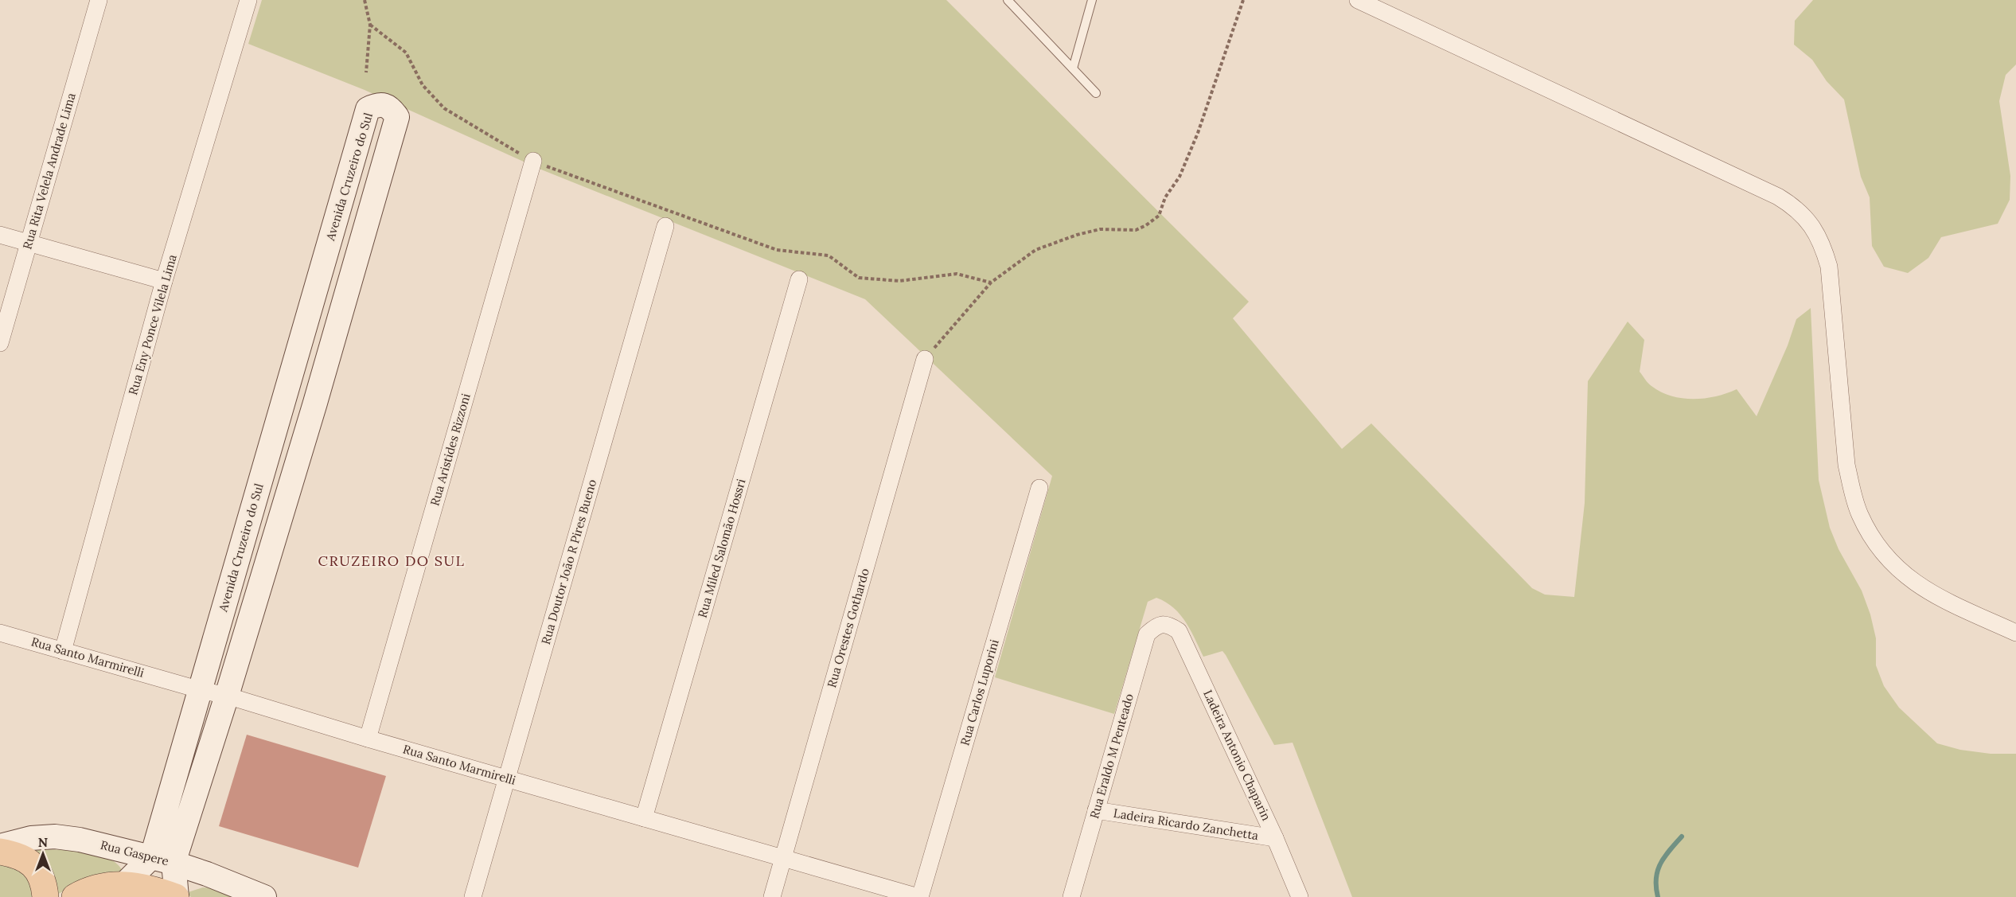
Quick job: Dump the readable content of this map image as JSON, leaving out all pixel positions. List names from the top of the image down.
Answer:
{
  "streets": {
    "street": [
      "Rua Rita Velela Andrade Lima",
      "Avenida Cruzeiro do Sul",
      "Rua Eny Ponce Vilela Lima",
      "Rua Aristides Rizzoni",
      "Rua Miled Salomão Hossri",
      "Rua Doutor João R Pires Bueno",
      "Rua Orestes Gothardo",
      "Rua Santo Marmirelli",
      "Rua Carlos Luporini",
      "Ladeira Antonio Chaparin",
      "Rua Eraldo M Penteado",
      "Ladeira Ricardo Zanchetta",
      "Rua Gaspere"
    ]
  },
  "crossings": [
    ["Avenida Cruzeiro do Sul", "Rua Santo Marmirelli"],
    ["Avenida Cruzeiro do Sul", "Rua Gaspere"],
    ["Rua Eny Ponce Vilela Lima", "Rua Santo Marmirelli"],
    ["Rua Aristides Rizzoni", "Rua Santo Marmirelli"],
    ["Rua Miled Salomão Hossri", "Rua Santo Marmirelli"],
    ["Rua Doutor João R Pires Bueno", "Rua Santo Marmirelli"],
    ["Rua Orestes Gothardo", "Rua Santo Marmirelli"],
    ["Rua Santo Marmirelli", "Rua Carlos Luporini"],
    ["Ladeira Antonio Chaparin", "Rua Eraldo M Penteado"],
    ["Ladeira Antonio Chaparin", "Ladeira Ricardo Zanchetta"],
    ["Rua Eraldo M Penteado", "Ladeira Ricardo Zanchetta"]
  ],
  "districts": ["CRUZEIRO DO SUL"],
  "north": "top"
}
